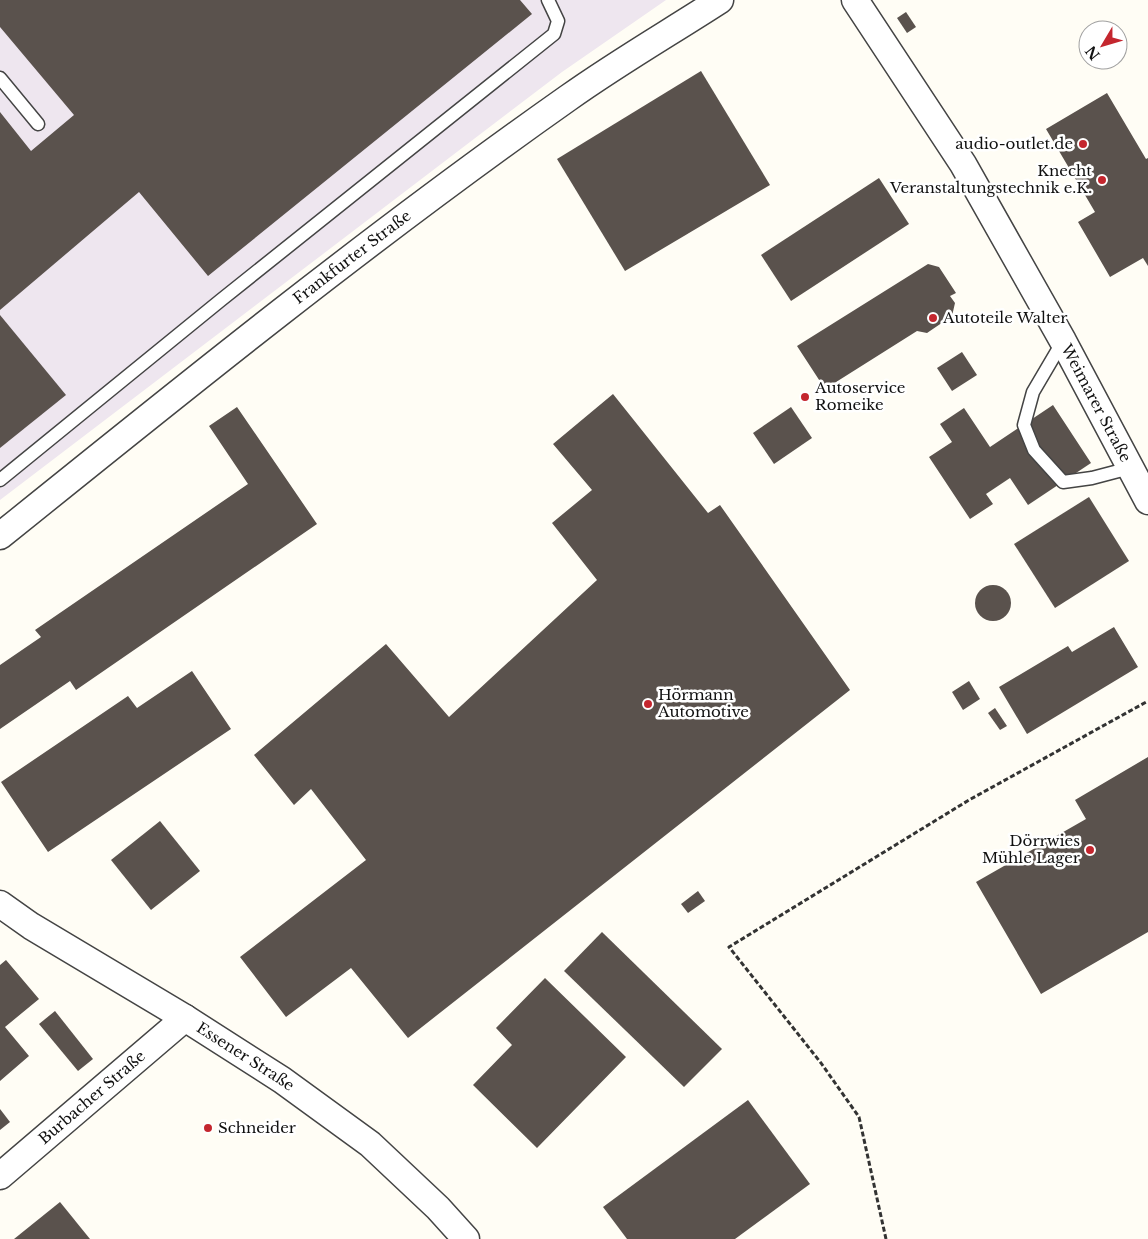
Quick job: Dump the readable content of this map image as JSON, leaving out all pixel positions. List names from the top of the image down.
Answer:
{
  "streets": {
    "street": [
      "Frankfurter Straße",
      "Weimarer Straße",
      "Essener Straße",
      "Burbacher Straße"
    ]
  },
  "crossings": [
    ["Essener Straße", "Burbacher Straße"]
  ],
  "places": [
    "audio-outlet.de",
    "Knecht Veranstaltungstechnik e.K.",
    "Autoteile Walter",
    "Autoservice Romeike",
    "Hörmann Automotive",
    "Dörrwies Mühle Lager",
    "Schneider"
  ],
  "north": "bottom left"
}
